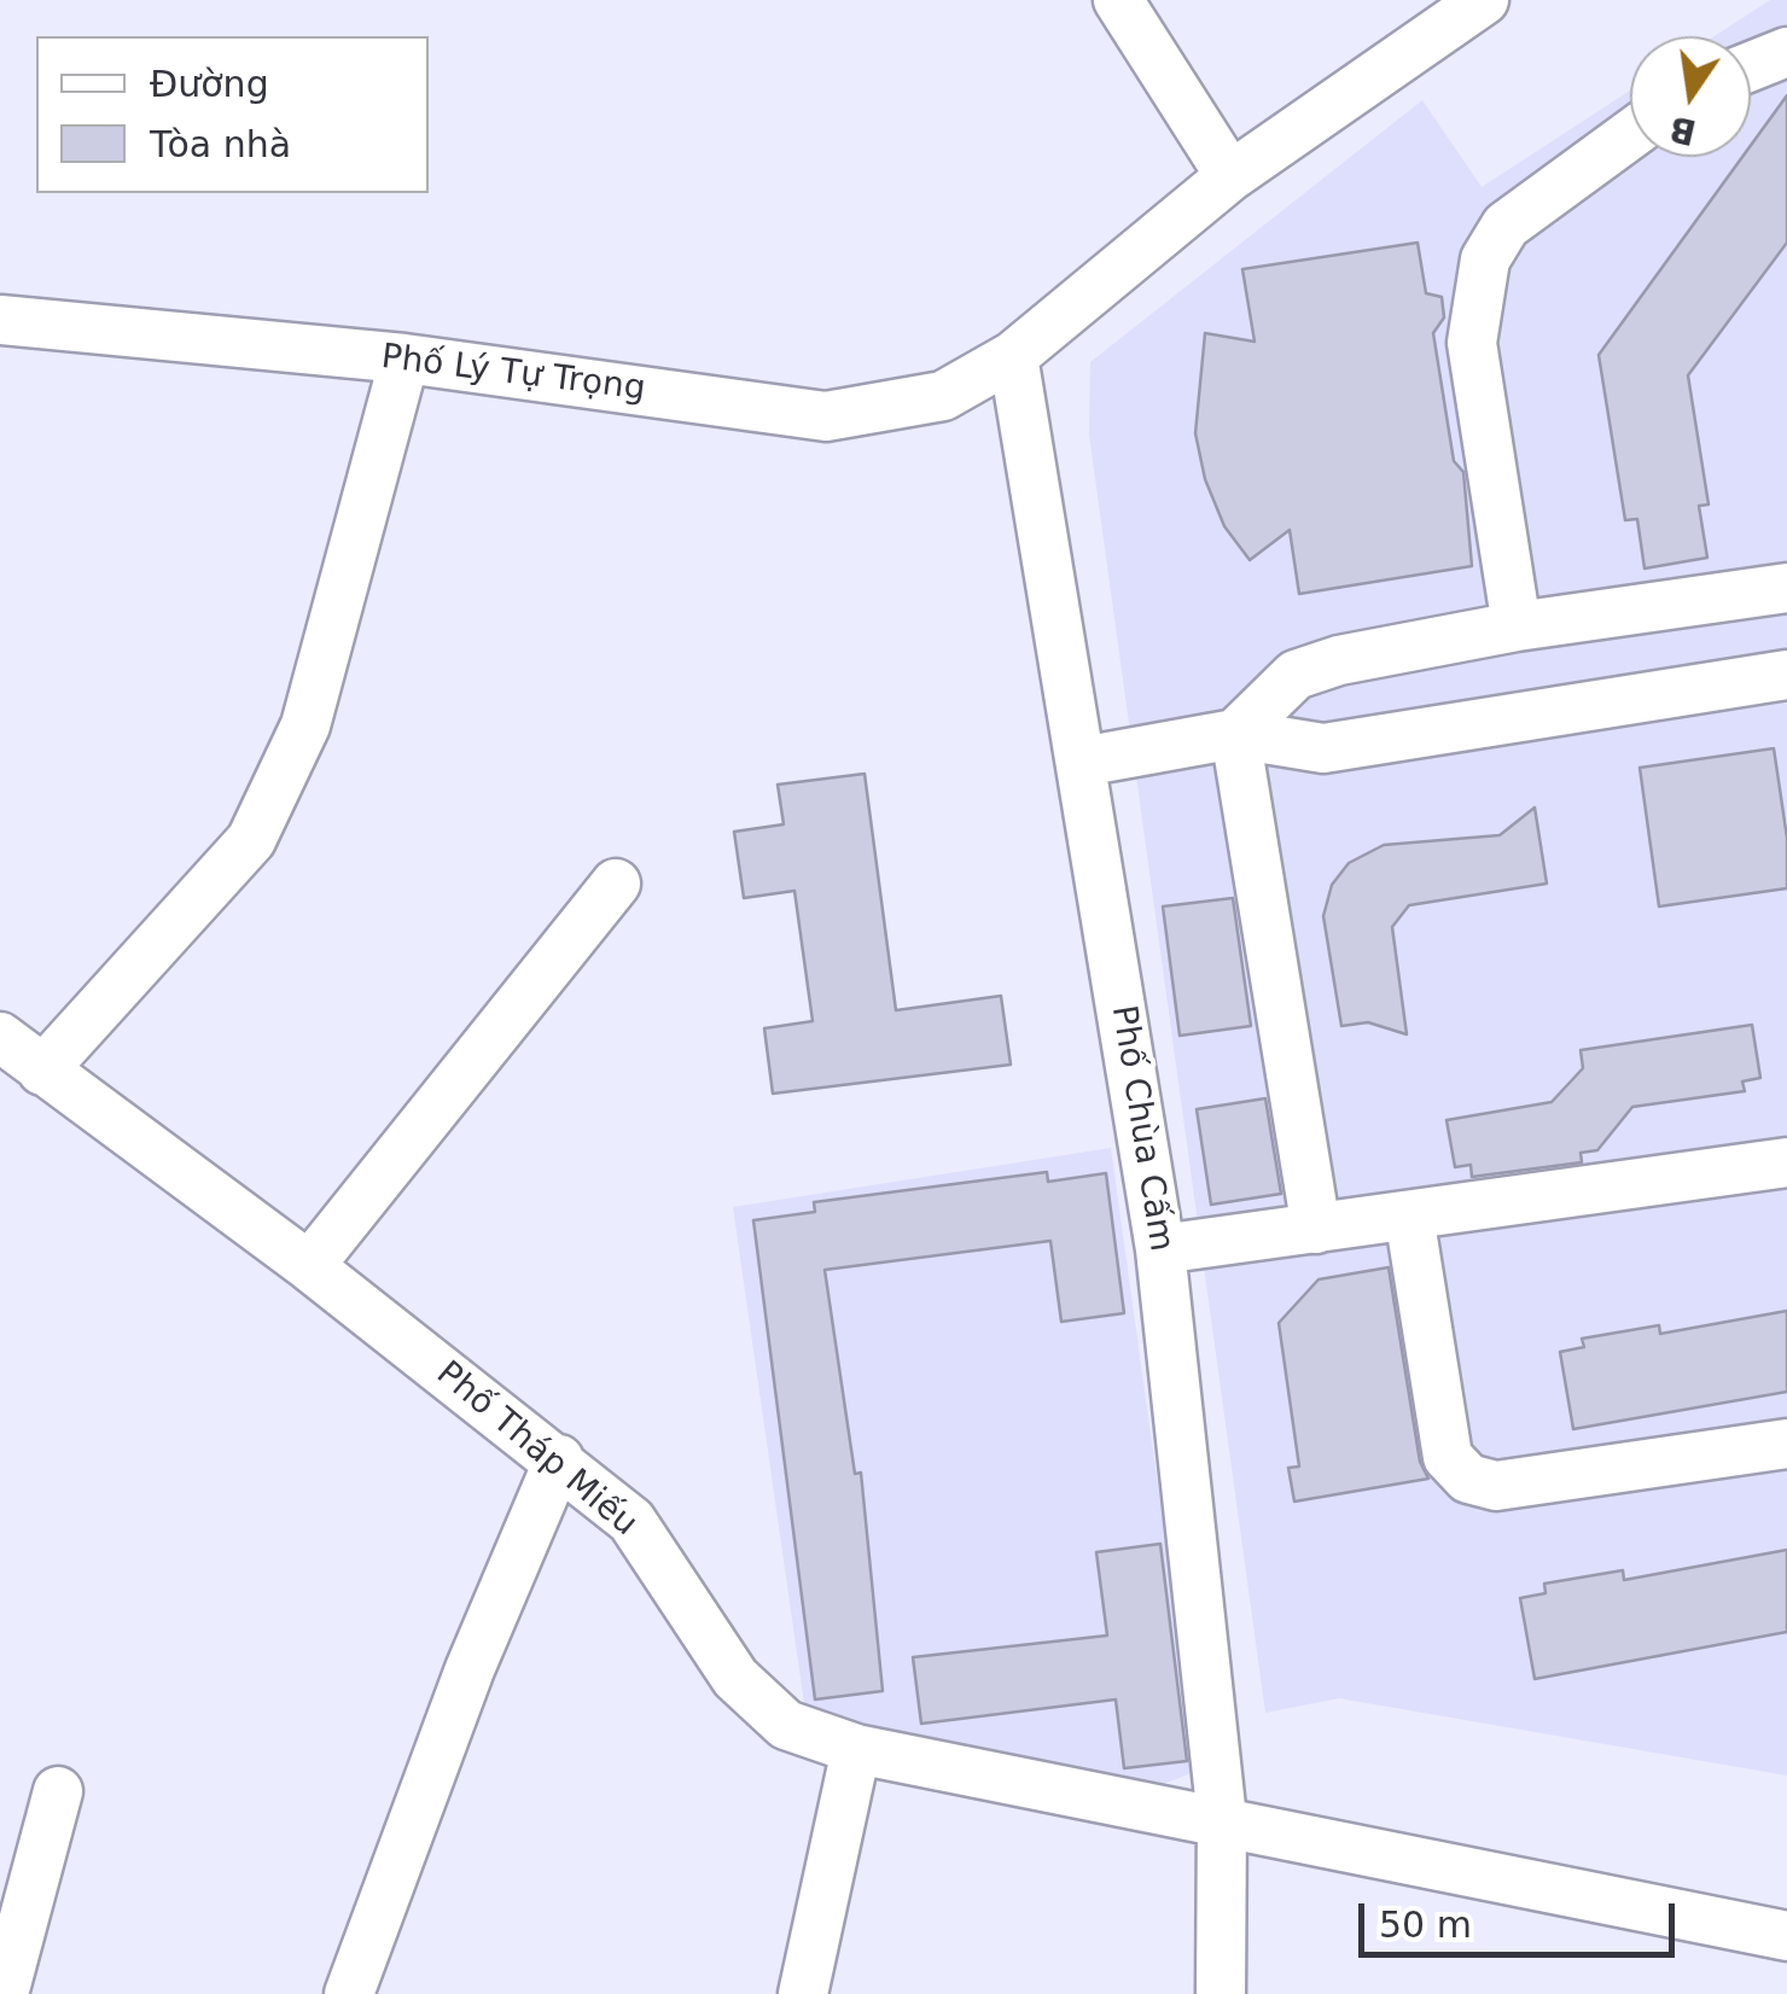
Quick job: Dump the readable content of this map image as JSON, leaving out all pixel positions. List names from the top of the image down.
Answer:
{
  "streets": {
    "street": ["Phố Lý Tự Trọng", "Phố Chùa Cấm", "Phố Tháp Miếu"]
  },
  "crossings": [
    ["Phố Lý Tự Trọng", "Phố Chùa Cấm"],
    ["Phố Chùa Cấm", "Phố Tháp Miếu"]
  ],
  "legend": ["Đường", "Tòa nhà"],
  "scale_bar": "50 m",
  "north": "bottom"
}
